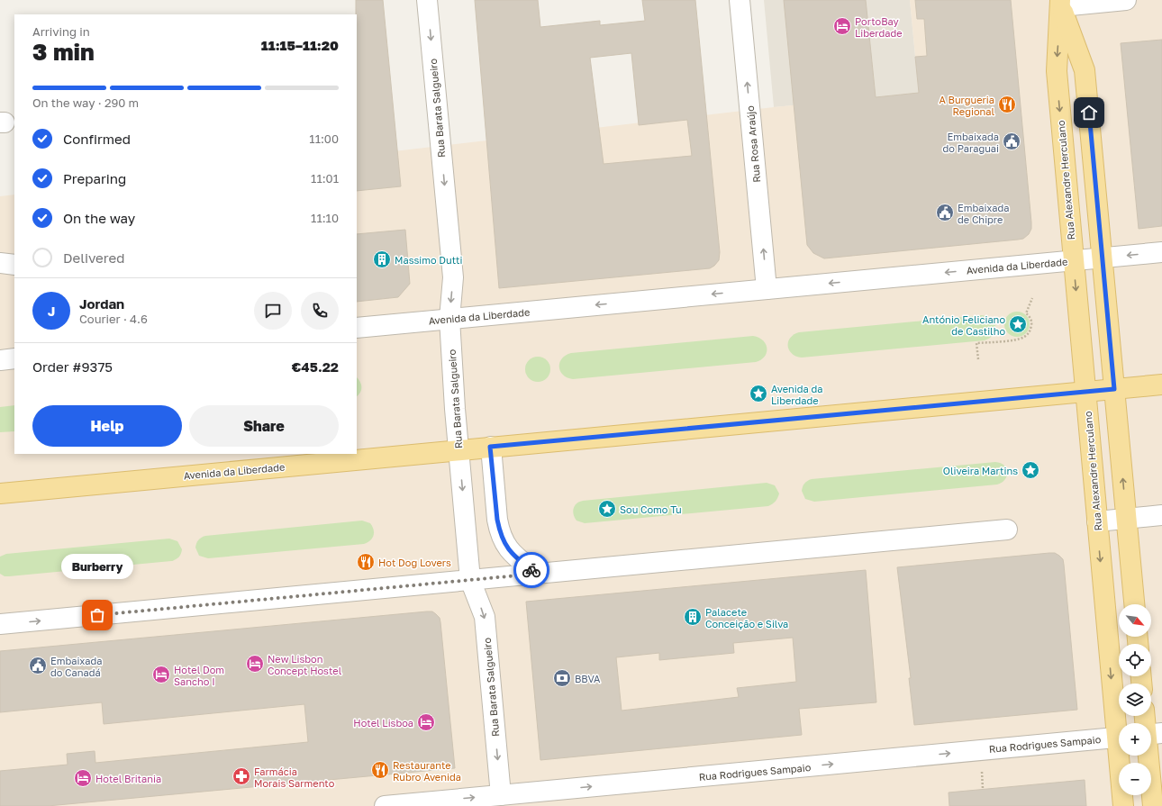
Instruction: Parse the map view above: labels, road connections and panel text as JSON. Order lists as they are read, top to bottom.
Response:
{
  "streets": {
    "main road": ["Rua Alexandre Herculano", "Avenida da Liberdade"],
    "street": ["Rua Barata Salgueiro", "Rua Rosa Araújo", "Rua Rodrigues Sampaio"]
  },
  "crossings": [
    ["Rua Barata Salgueiro", "Avenida da Liberdade"],
    ["Rua Barata Salgueiro", "Rua Rodrigues Sampaio"],
    ["Rua Rosa Araújo", "Avenida da Liberdade"],
    ["Rua Alexandre Herculano", "Avenida da Liberdade"]
  ],
  "one_way": ["Rua Barata Salgueiro", "Rua Rosa Araújo", "Rua Rodrigues Sampaio"],
  "places": {
    "hotel": [
      "PortoBay Liberdade",
      "New Lisbon Concept Hostel",
      "Hotel Dom Sancho I",
      "Hotel Lisboa",
      "Hotel Britania"
    ],
    "restaurant": ["A Burgueria Regional", "Hot Dog Lovers", "Restaurante Rubro Avenida"],
    "public building": ["Embaixada do Paraguai", "Embaixada de Chipre", "Embaixada do Canadá"],
    "building": ["Massimo Dutti", "Palacete Conceição e Silva"],
    "place": [
      "António Feliciano de Castilho",
      "Avenida da Liberdade",
      "Oliveira Martins",
      "Sou Como Tu"
    ],
    "other": ["Burberry"],
    "bank": ["BBVA"],
    "pharmacy": ["Farmácia Morais Sarmento"]
  },
  "north": "bottom right",
  "page": {
    "heading": ["3 min", "Arriving in", "11:15–11:20"],
    "panel": [
      "Jordan",
      "Courier · 4.6",
      "Order #9375",
      "€45.22"
    ],
    "bar": "On the way · 290 m",
    "list": [
      ["Confirmed", "11:00"],
      ["Preparing", "11:01"],
      ["On the way", "11:10"],
      "Delivered"
    ],
    "round": "J",
    "buttons": ["Help", "Share"],
    "bubble": "Burberry",
    "map_buttons": ["+", "−"]
  }
}
